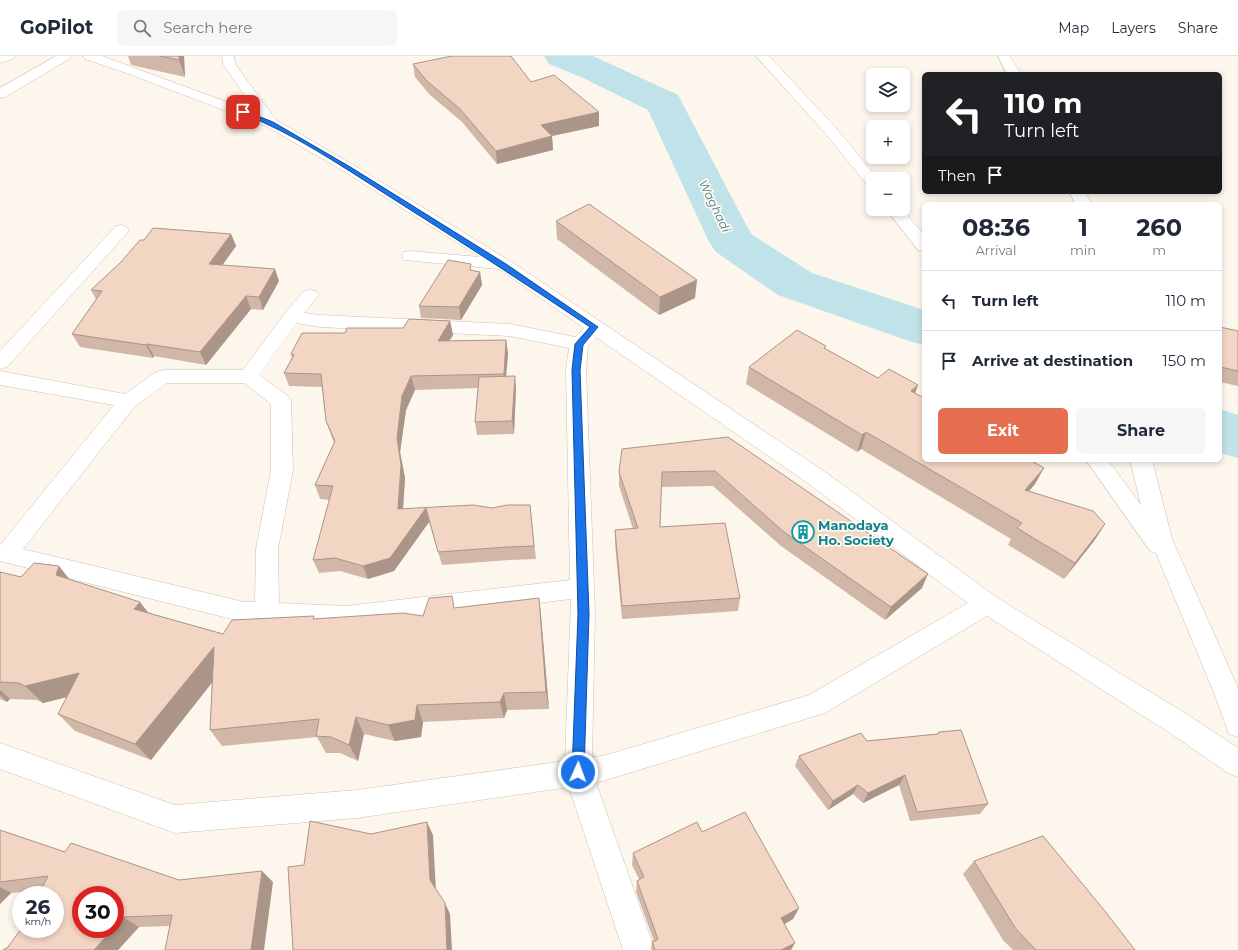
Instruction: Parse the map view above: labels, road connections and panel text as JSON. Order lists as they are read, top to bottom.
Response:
{
  "water": ["Waghadi"],
  "places": {
    "building": ["Manodaya Ho. Society"]
  },
  "page": {
    "header": "GoPilot",
    "search": "Search here",
    "nav": ["Map", "Layers", "Share"],
    "map_buttons": ["+", "−"],
    "turn": ["110 m", "Turn left"],
    "then": "Then",
    "eta": [
      "08:36",
      "Arrival",
      "1",
      "min",
      "260",
      "m"
    ],
    "list": [
      {
        "name": "Turn left",
        "value": "110 m"
      },
      {
        "name": "Arrive at destination",
        "value": "150 m"
      }
    ],
    "buttons": ["Exit", "Share"],
    "speed": "26 km/h",
    "limit": "30"
  }
}
